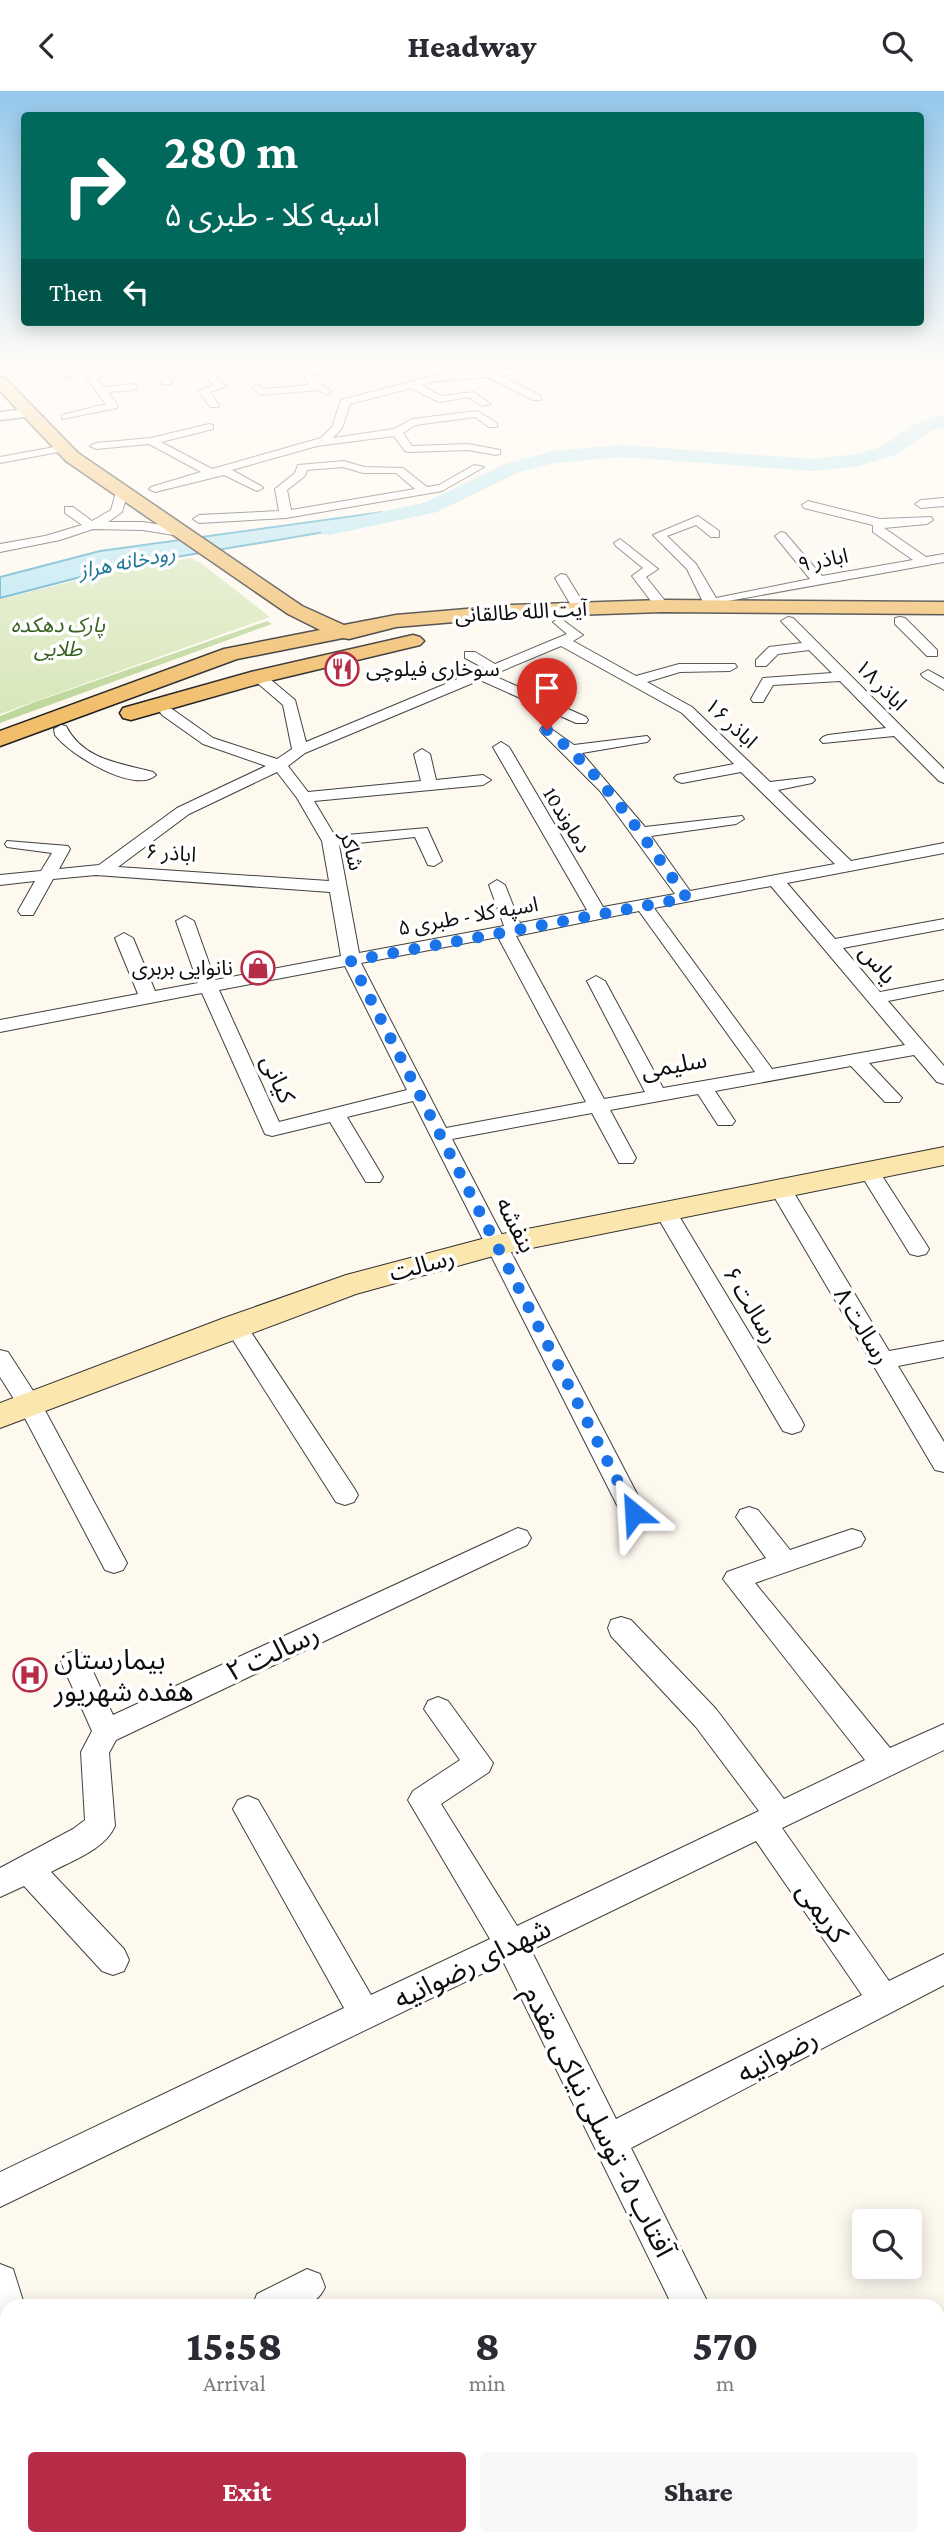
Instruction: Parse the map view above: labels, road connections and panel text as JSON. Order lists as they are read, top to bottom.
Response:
{
  "streets": {
    "main road": ["آیت الله طالقانی", "رسالت"],
    "street": [
      "اباذر ۹",
      "اباذر ۱۸",
      "اباذر ۱۶",
      "دماوند10",
      "شاکر",
      "اباذر ۶",
      "اسپه کلا - طبری ۵",
      "یاس",
      "سلیمی",
      "کیانی",
      "بنفشه",
      "رسالت ۶",
      "رسالت ۸",
      "رسالت ۲",
      "کریمی",
      "شهدای رضوانیه",
      "رضوانیه",
      "آفتاب ۵- توسلی نیاکی مقدم"
    ]
  },
  "crossings": [
    ["اباذر ۹", "آیت الله طالقانی"],
    ["آیت الله طالقانی", "اباذر ۱۸"],
    ["آیت الله طالقانی", "اباذر ۱۶"],
    ["اباذر ۱۶", "اسپه کلا - طبری ۵"],
    ["دماوند10", "اسپه کلا - طبری ۵"],
    ["شاکر", "اباذر ۶"],
    ["شاکر", "اسپه کلا - طبری ۵"],
    ["شاکر", "بنفشه"],
    ["اسپه کلا - طبری ۵", "یاس"],
    ["اسپه کلا - طبری ۵", "کیانی"],
    ["اسپه کلا - طبری ۵", "بنفشه"],
    ["یاس", "سلیمی"],
    ["سلیمی", "بنفشه"],
    ["کیانی", "بنفشه"],
    ["بنفشه", "رسالت"],
    ["رسالت", "رسالت ۶"],
    ["رسالت", "رسالت ۸"],
    ["کریمی", "شهدای رضوانیه"],
    ["کریمی", "رضوانیه"],
    ["شهدای رضوانیه", "آفتاب ۵- توسلی نیاکی مقدم"],
    ["رضوانیه", "آفتاب ۵- توسلی نیاکی مقدم"]
  ],
  "water": ["رودخانه هراز"],
  "parks": ["پارک دهکده طلایی"],
  "places": {
    "restaurant": ["سوخاری فیلوچی"],
    "shop": ["نانوایی بربری"],
    "hospital": ["بیمارستان هفده شهریور"]
  },
  "page": {
    "header": "Headway",
    "turn": ["280 m", "اسپه کلا - طبری ۵"],
    "then": "Then",
    "eta": [
      "15:58",
      "Arrival",
      "8",
      "min",
      "570",
      "m"
    ],
    "buttons": ["Exit", "Share"]
  }
}
